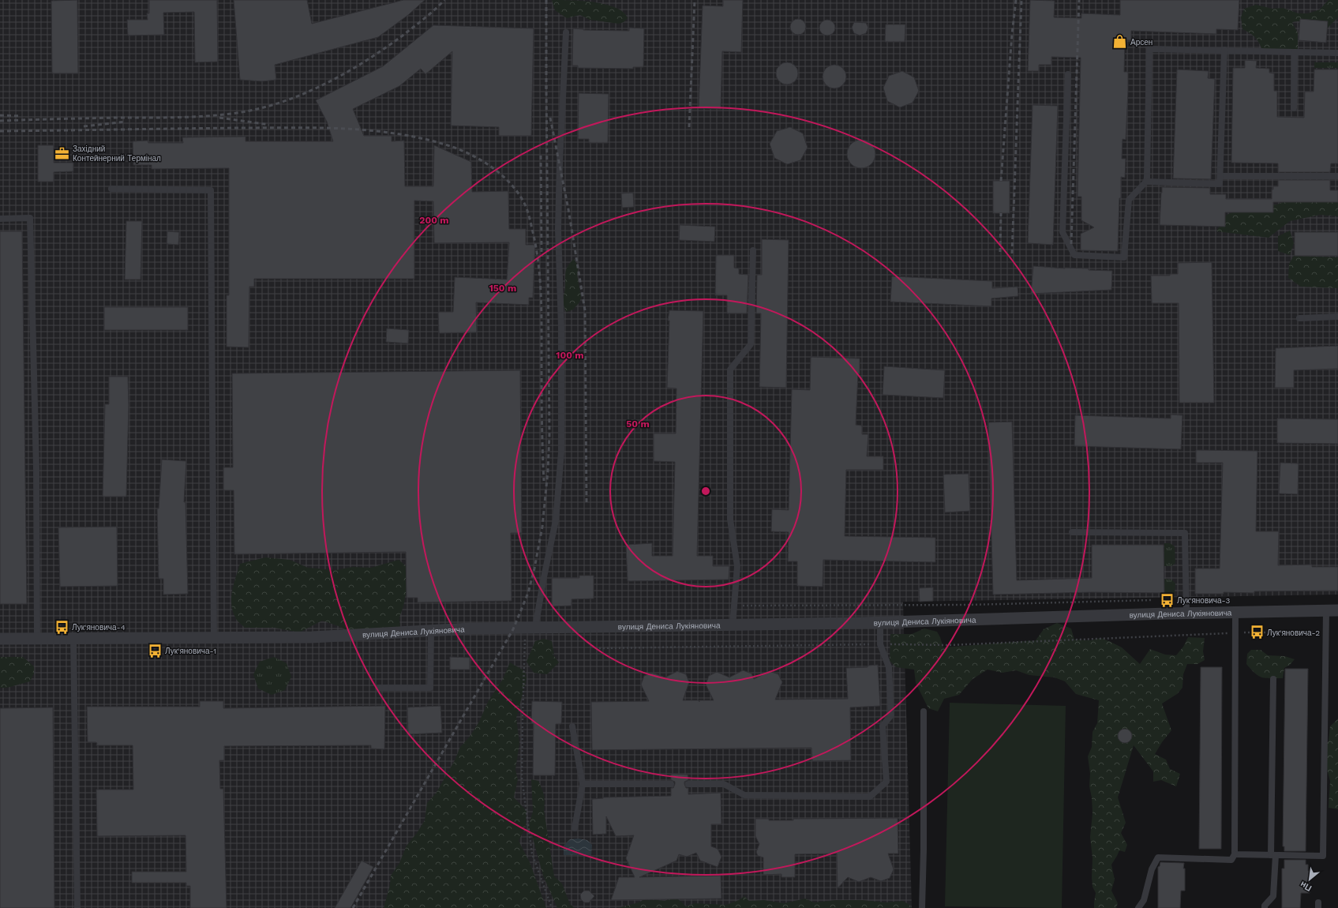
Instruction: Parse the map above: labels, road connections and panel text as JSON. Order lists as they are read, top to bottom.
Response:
{
  "streets": {
    "street": ["вулиця Дениса Лукіяновича"]
  },
  "places": {
    "shop": ["Арсен"],
    "office": ["Західний Контейнерний Термінал"],
    "bus stop": [
      "Лук'яновича-3",
      "Лук'яновича-4",
      "Лук'яновича-2",
      "Лук'яновича-1"
    ]
  },
  "north": "bottom left",
  "rings": [
    "200 m",
    "150 m",
    "100 m",
    "50 m"
  ]
}
